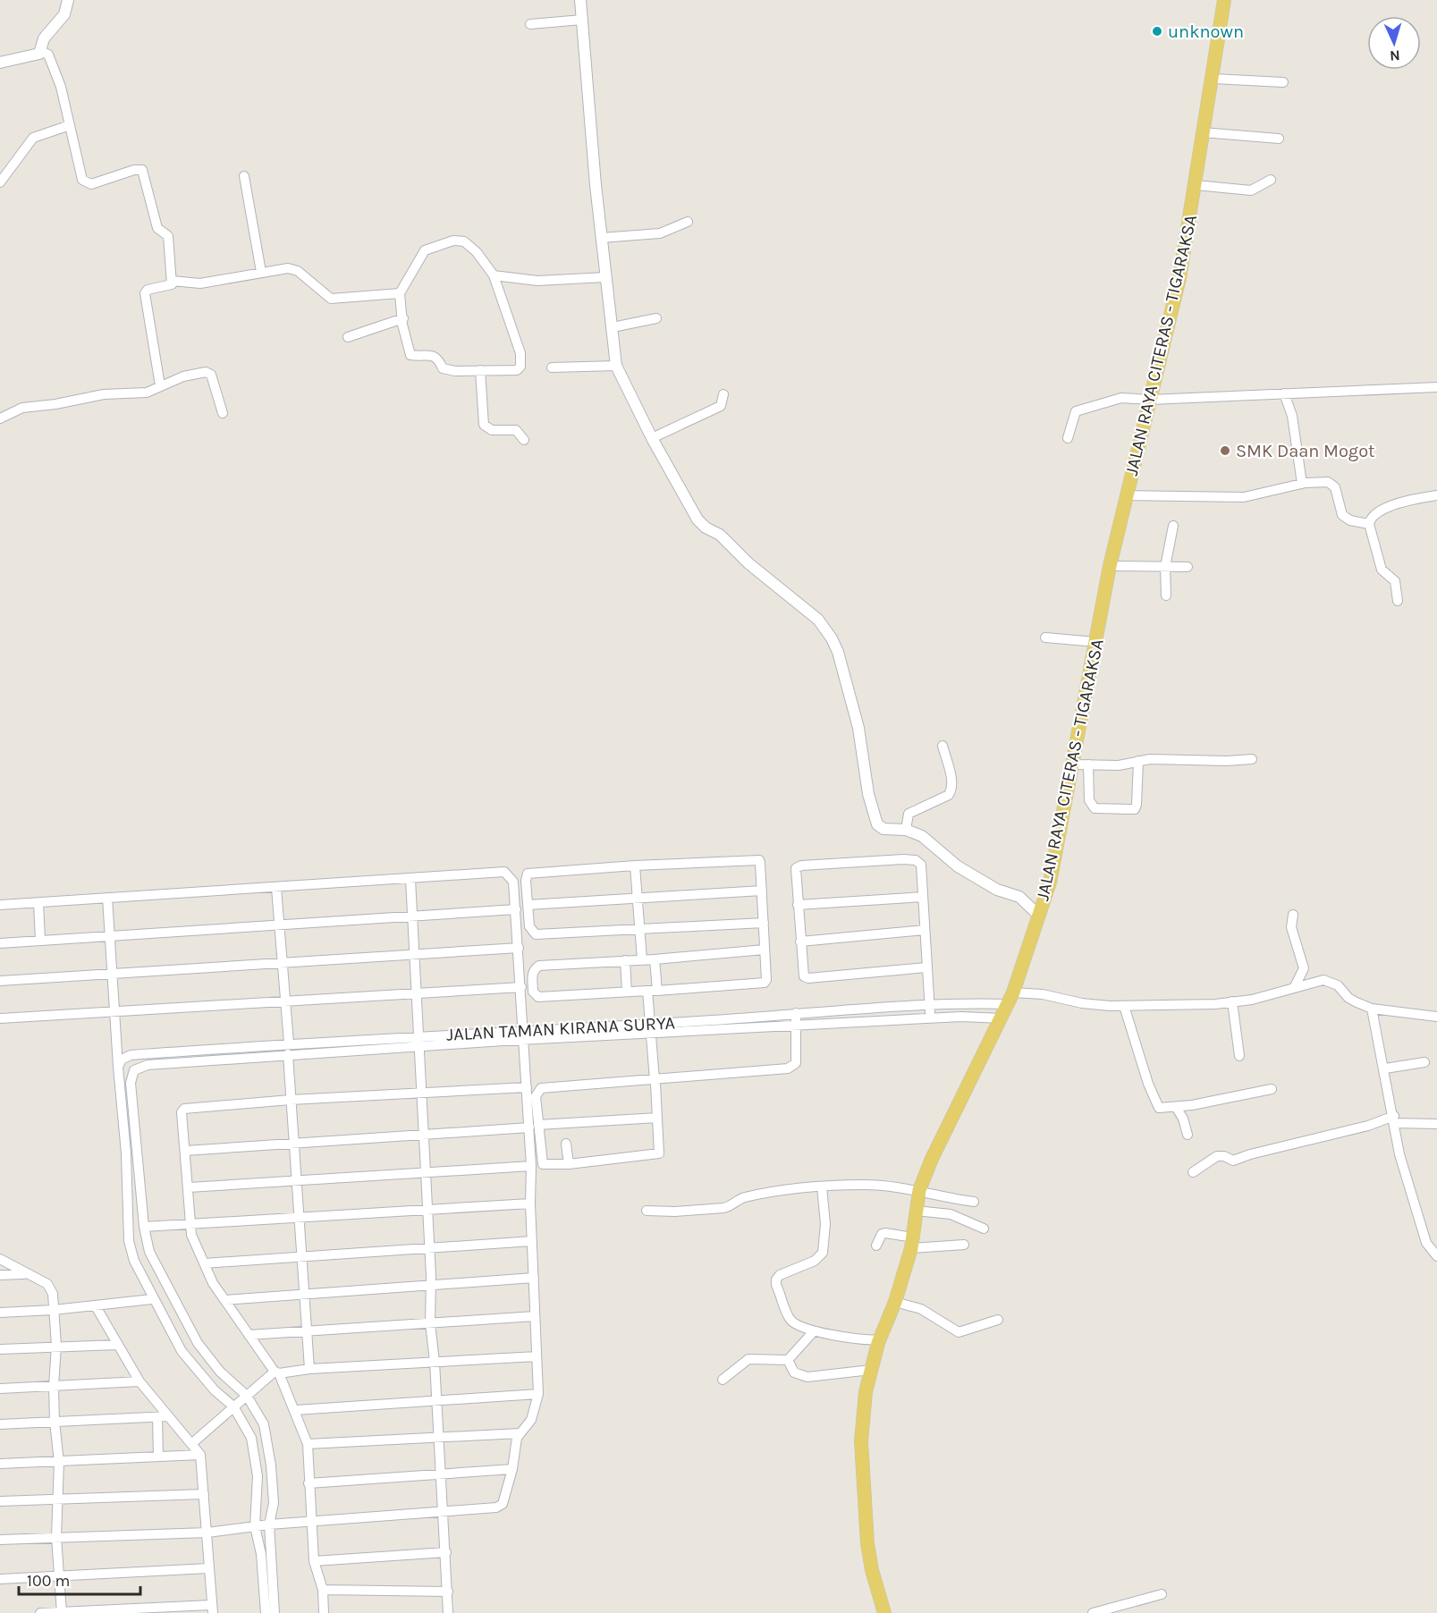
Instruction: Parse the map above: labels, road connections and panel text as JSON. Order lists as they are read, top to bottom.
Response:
{
  "streets": {
    "main road": ["JALAN RAYA CITERAS - TIGARAKSA"],
    "street": ["JALAN TAMAN KIRANA SURYA"]
  },
  "crossings": [
    ["JALAN RAYA CITERAS - TIGARAKSA", "JALAN TAMAN KIRANA SURYA"]
  ],
  "places": ["unknown", "SMK Daan Mogot"],
  "scale_bar": "100 m",
  "north": "bottom"
}
